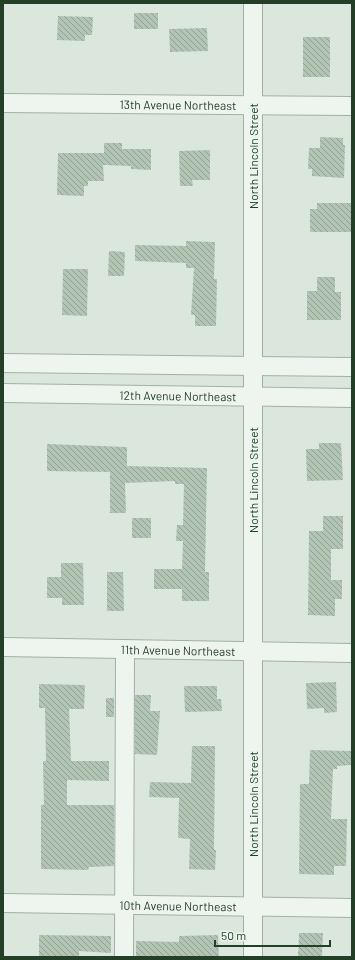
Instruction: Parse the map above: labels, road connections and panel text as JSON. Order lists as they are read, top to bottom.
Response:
{
  "streets": {
    "street": [
      "13th Avenue Northeast",
      "North Lincoln Street",
      "12th Avenue Northeast",
      "11th Avenue Northeast",
      "10th Avenue Northeast"
    ]
  },
  "crossings": [
    ["13th Avenue Northeast", "North Lincoln Street"],
    ["North Lincoln Street", "12th Avenue Northeast"],
    ["North Lincoln Street", "11th Avenue Northeast"],
    ["North Lincoln Street", "10th Avenue Northeast"]
  ],
  "scale_bar": "50 m"
}
